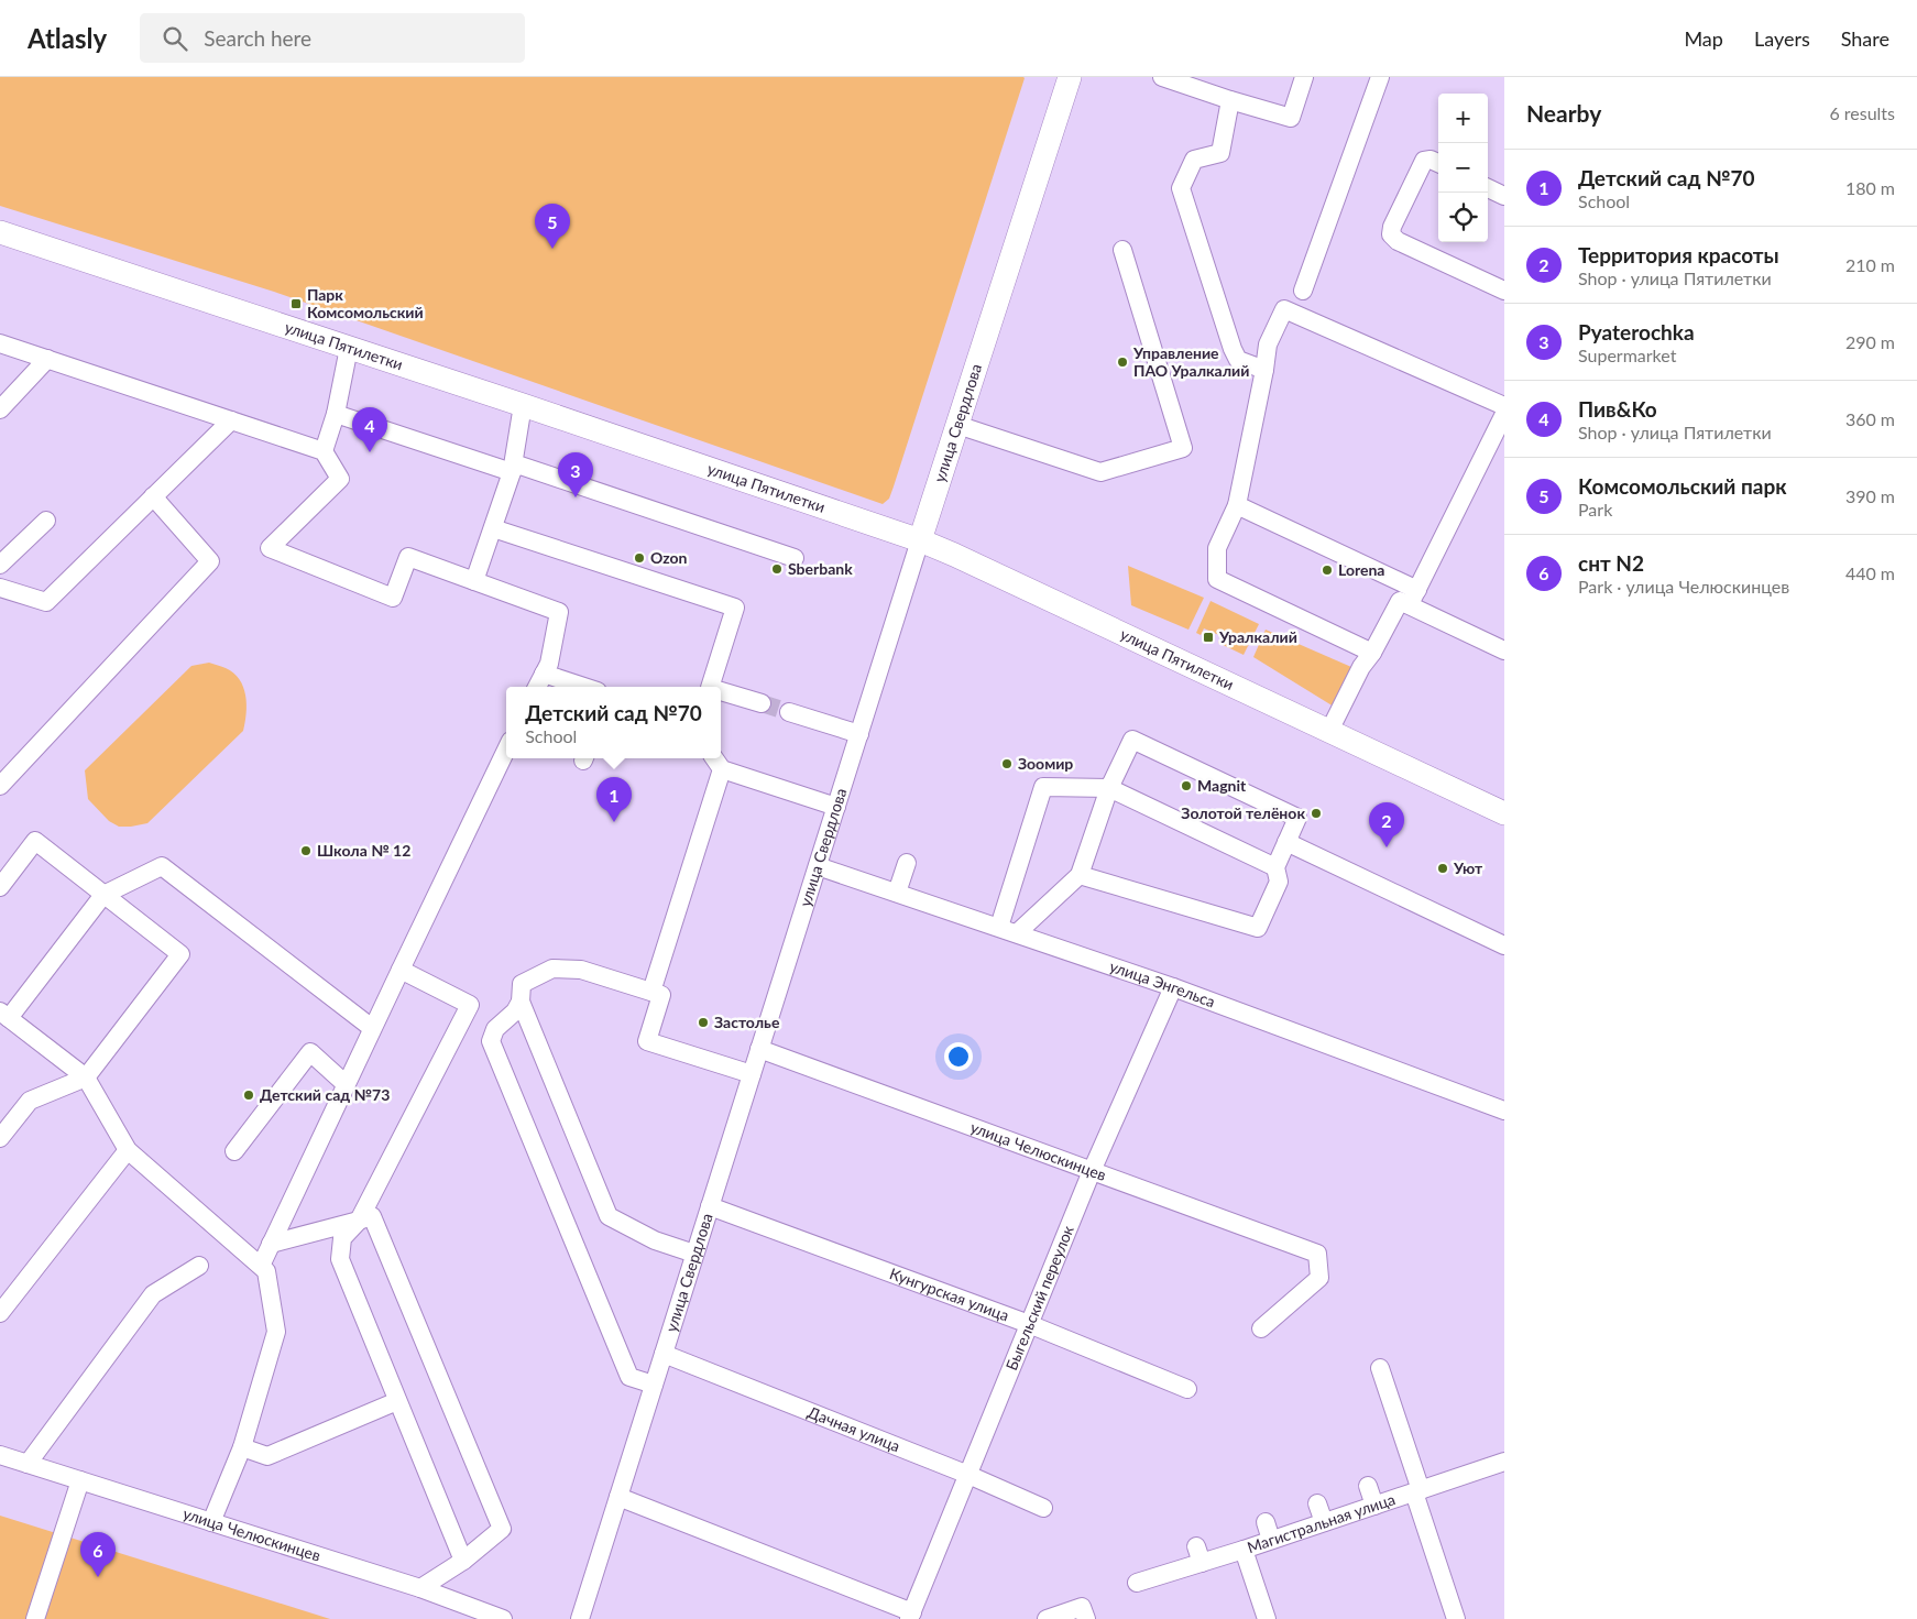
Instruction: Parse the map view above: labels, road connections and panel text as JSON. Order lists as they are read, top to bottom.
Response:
{
  "streets": {
    "main road": ["улица Пятилетки", "улица Свердлова"],
    "street": [
      "улица Энгельса",
      "улица Челюскинцев",
      "Кунгурская улица",
      "Быгельский переулок",
      "Дачная улица",
      "Магистральная улица"
    ]
  },
  "crossings": [
    ["улица Пятилетки", "улица Свердлова"],
    ["улица Свердлова", "улица Энгельса"],
    ["улица Свердлова", "улица Челюскинцев"],
    ["улица Свердлова", "Кунгурская улица"],
    ["улица Свердлова", "Быгельский переулок"],
    ["улица Свердлова", "Дачная улица"],
    ["улица Энгельса", "Быгельский переулок"],
    ["улица Челюскинцев", "Быгельский переулок"],
    ["Кунгурская улица", "Быгельский переулок"],
    ["Быгельский переулок", "Дачная улица"]
  ],
  "places": {
    "transit": ["Парк Комсомольский", "Уралкалий"],
    "other": [
      "Управление ПАО Уралкалий",
      "Ozon",
      "Sberbank",
      "Lorena",
      "Зоомир",
      "Magnit",
      "Золотой телёнок",
      "Школа № 12",
      "Уют",
      "Застолье",
      "Детский сад №73"
    ]
  },
  "page": {
    "header": "Atlasly",
    "search": "Search here",
    "nav": ["Map", "Layers", "Share"],
    "heading": ["Nearby", "6 results"],
    "map_buttons": ["+", "−"],
    "list": [
      {
        "mark": "1",
        "name": "Детский сад №70",
        "note": "School",
        "value": "180 m"
      },
      {
        "mark": "2",
        "name": "Территория красоты",
        "note": "Shop · улица Пятилетки",
        "value": "210 m"
      },
      {
        "mark": "3",
        "name": "Pyaterochka",
        "note": "Supermarket",
        "value": "290 m"
      },
      {
        "mark": "4",
        "name": "Пив&Ко",
        "note": "Shop · улица Пятилетки",
        "value": "360 m"
      },
      {
        "mark": "5",
        "name": "Комсомольский парк",
        "note": "Park",
        "value": "390 m"
      },
      {
        "mark": "6",
        "name": "снт N2",
        "note": "Park · улица Челюскинцев",
        "value": "440 m"
      }
    ],
    "pins": [
      "5",
      "4",
      "3",
      "1",
      "2",
      "6"
    ],
    "popup": ["Детский сад №70", "School"]
  }
}
